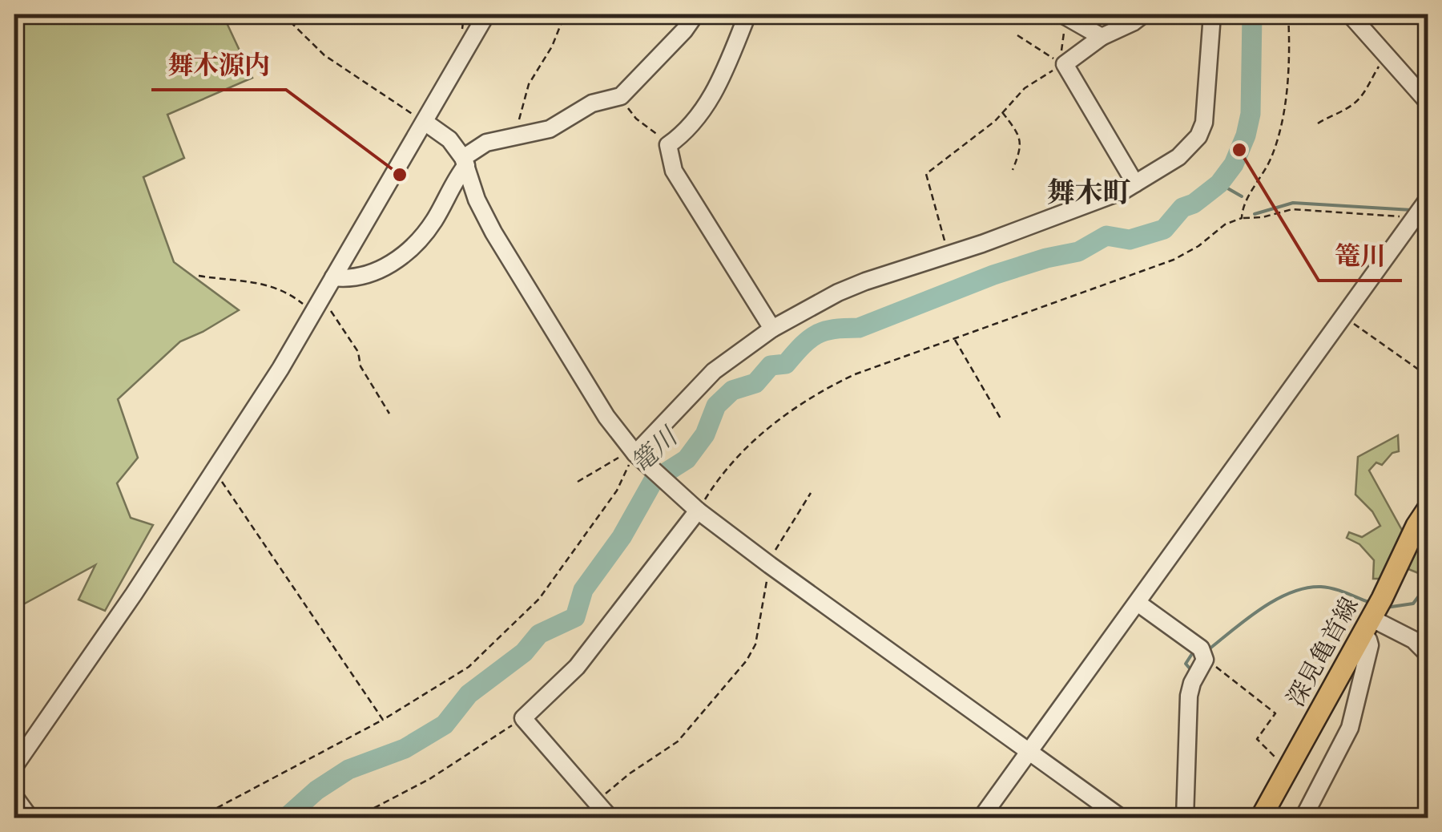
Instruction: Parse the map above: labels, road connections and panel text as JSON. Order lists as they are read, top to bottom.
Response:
{
  "streets": {
    "main road": ["深見亀首線"]
  },
  "districts": ["舞木町"],
  "water": ["篭川"],
  "places": ["篭川", "舞木源内"]
}
